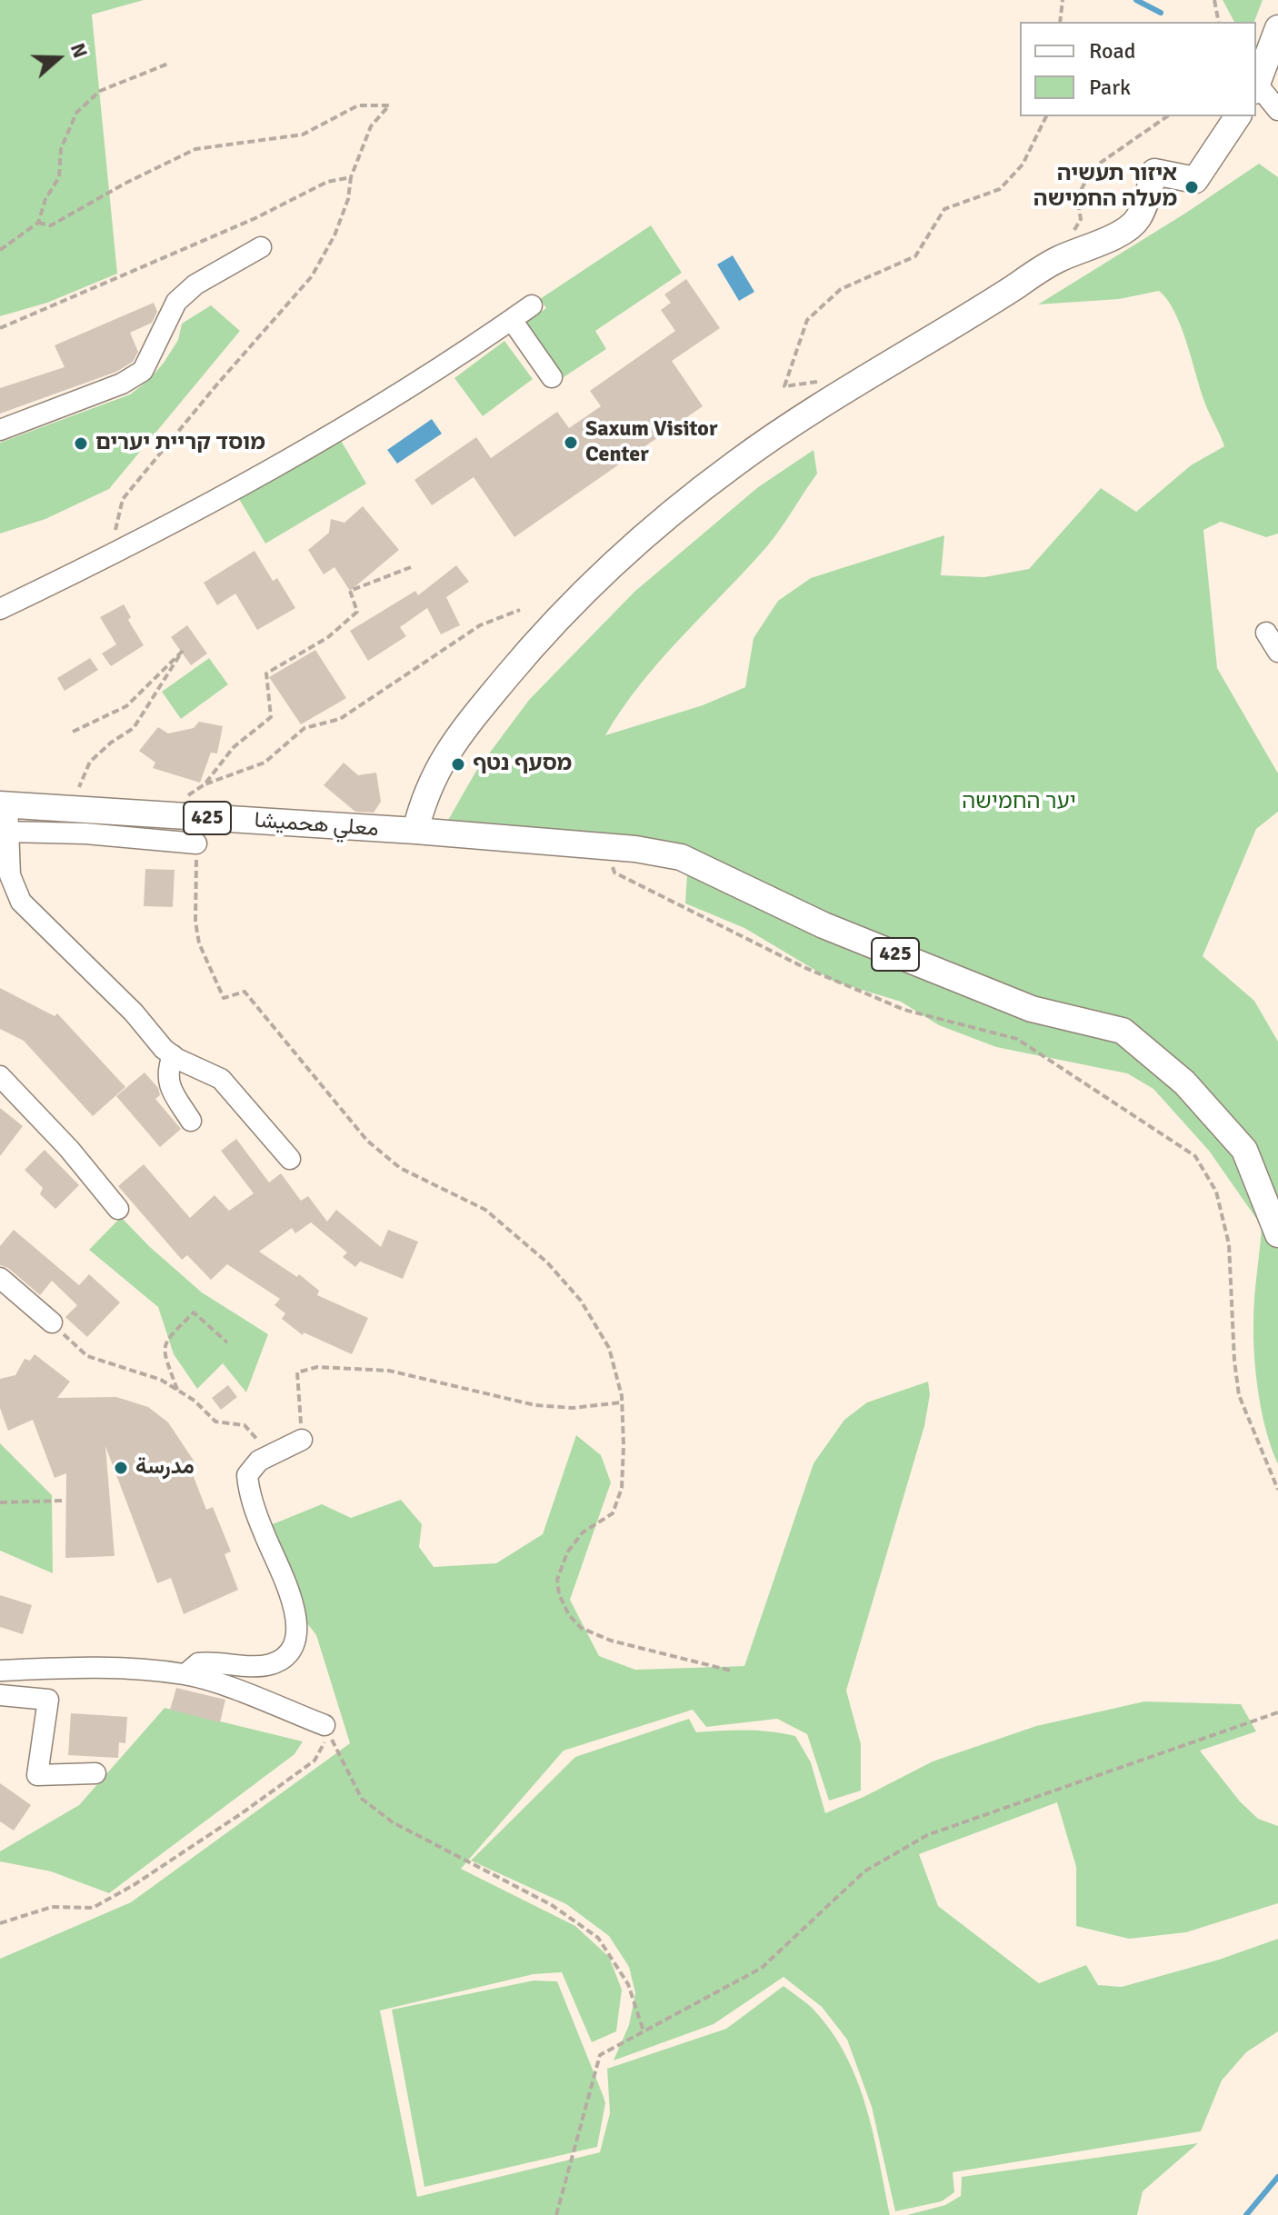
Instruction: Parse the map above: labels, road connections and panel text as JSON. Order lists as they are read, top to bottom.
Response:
{
  "streets": {
    "main road": ["425", "معلي هحميشا"]
  },
  "crossings": [
    ["425", "معلي هحميشا"]
  ],
  "parks": ["יער החמישה"],
  "places": [
    "איזור תעשיה מעלה החמישה",
    "Saxum Visitor Center",
    "מוסד קריית יערים",
    "מסעף נטף",
    "مدرسة"
  ],
  "legend": ["Road", "Park"],
  "north": "right"
}
